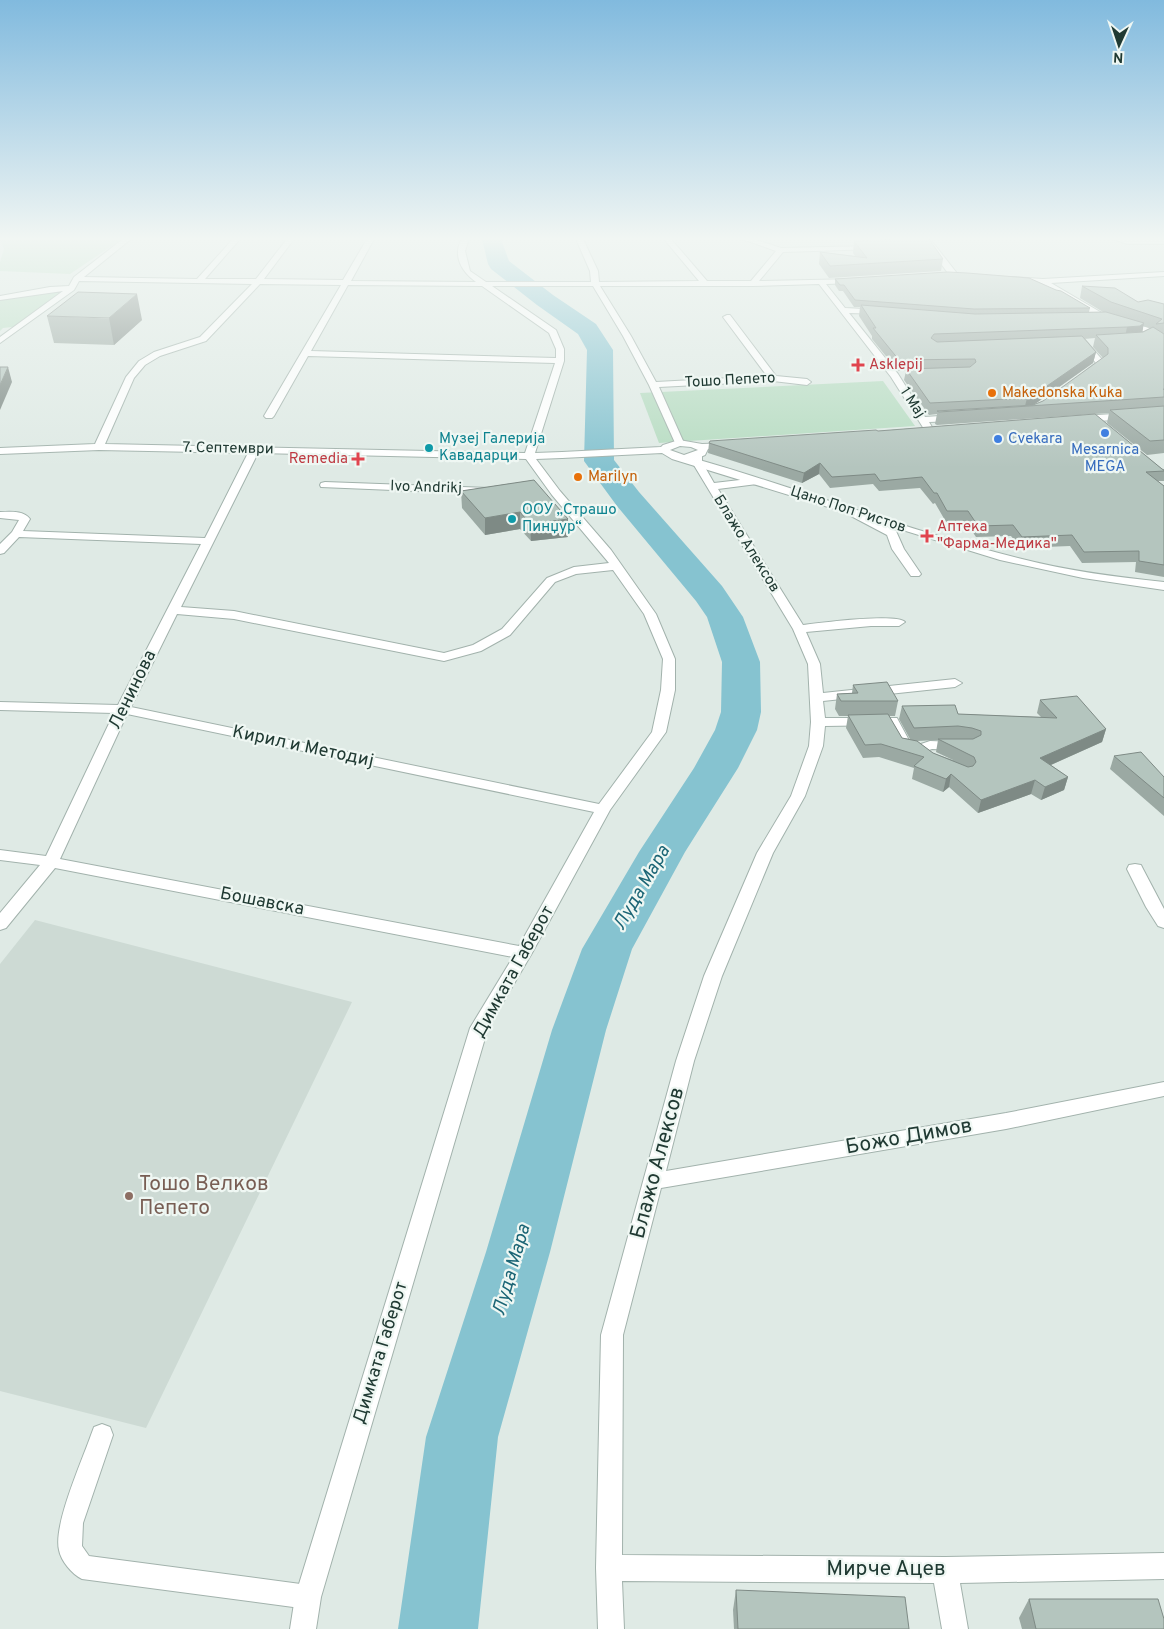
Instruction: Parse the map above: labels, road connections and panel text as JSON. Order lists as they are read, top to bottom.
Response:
{
  "streets": {
    "street": [
      "Тошо Пепето",
      "1 Maj",
      "7. Септември",
      "Ivo Andrikj",
      "Цано Поп Ристов",
      "Блажо Алексов",
      "Ленинова",
      "Кирил и Методиј",
      "Бошавска",
      "Димката Габерот",
      "Божо Димов",
      "Мирче Ацев"
    ]
  },
  "crossings": [
    ["7. Септември", "Ленинова"],
    ["7. Септември", "Димката Габерот"],
    ["Цано Поп Ристов", "Блажо Алексов"],
    ["Блажо Алексов", "Божо Димов"],
    ["Блажо Алексов", "Мирче Ацев"],
    ["Ленинова", "Кирил и Методиј"],
    ["Ленинова", "Бошавска"],
    ["Кирил и Методиј", "Димката Габерот"],
    ["Бошавска", "Димката Габерот"]
  ],
  "water": ["Луда Мара"],
  "places": {
    "health": ["Asklepij", "Remedia", "Аптека \"Фарма-Медика\""],
    "other": [
      "Makedonska Kuka",
      "Mesarnica MEGA",
      "Cvekara",
      "Музеј Галерија Кавадарци",
      "Marilyn",
      "ООУ „Страшо Пинџур“",
      "Тошо Велков Пепето"
    ]
  },
  "north": "bottom"
}
